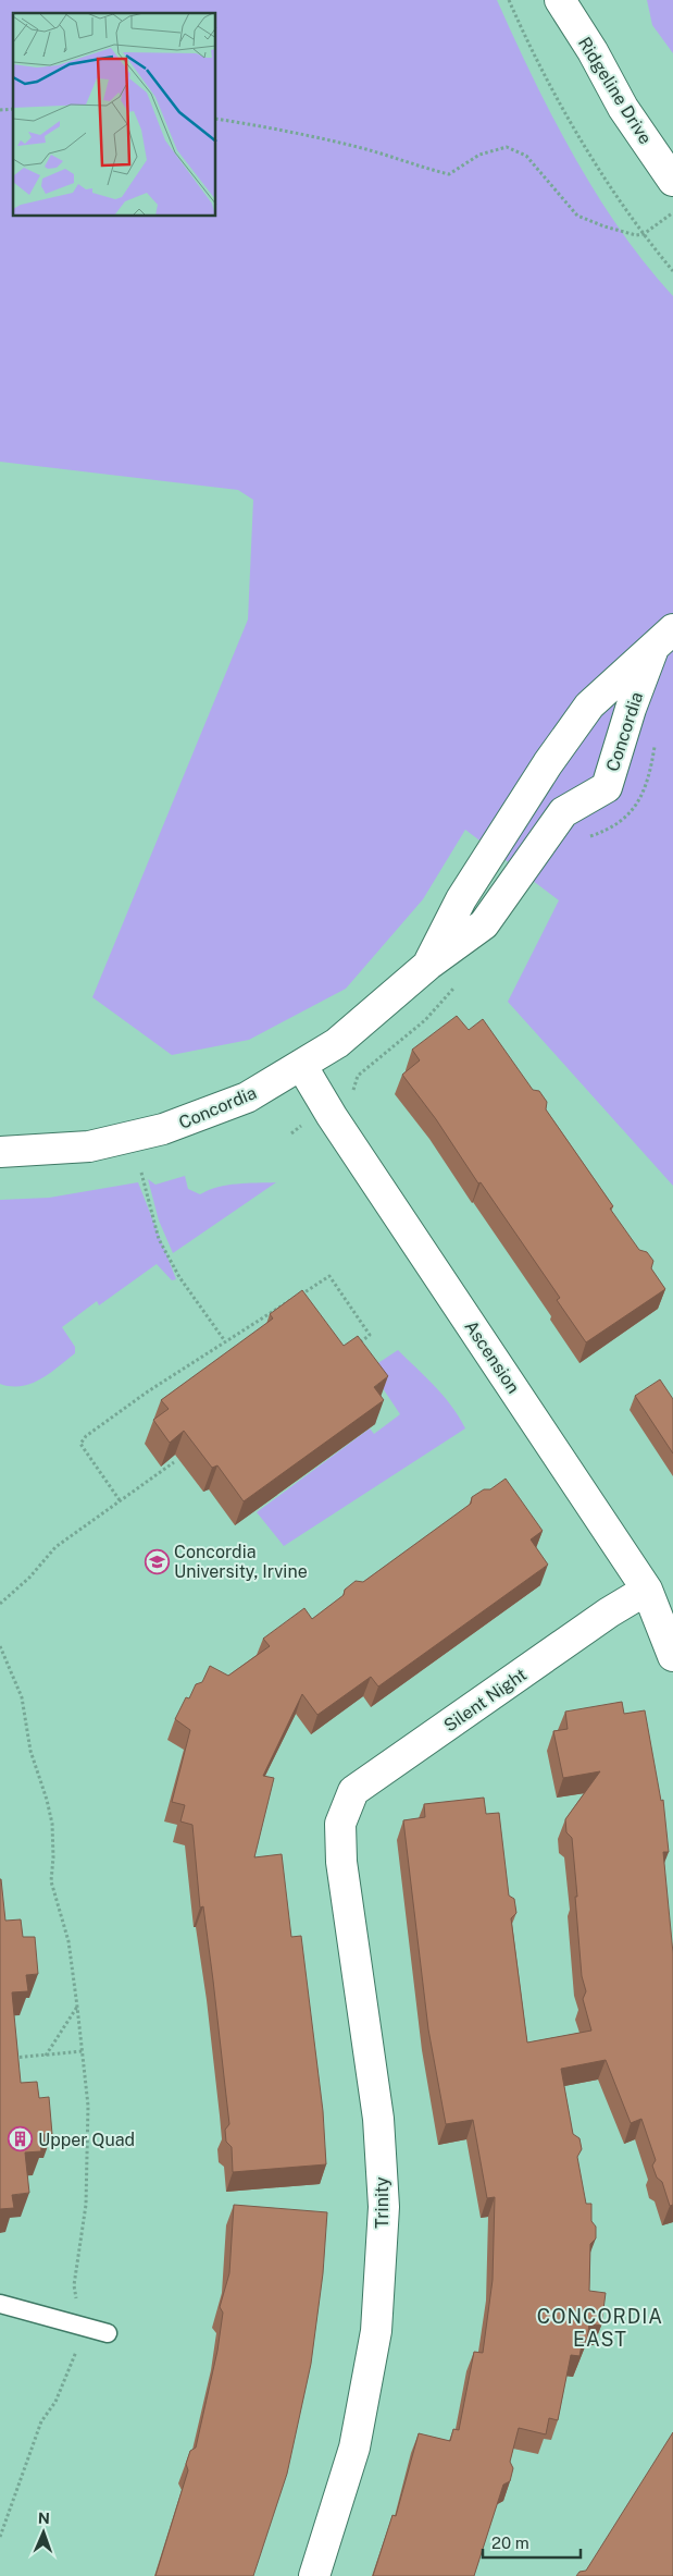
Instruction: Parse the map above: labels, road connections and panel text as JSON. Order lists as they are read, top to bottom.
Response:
{
  "streets": {
    "street": [
      "Ridgeline Drive",
      "Concordia",
      "Ascension",
      "Silent Night",
      "Trinity"
    ]
  },
  "crossings": [
    ["Concordia", "Ascension"],
    ["Ascension", "Silent Night"],
    ["Silent Night", "Trinity"]
  ],
  "districts": ["CONCORDIA EAST"],
  "places": {
    "school or university": ["Concordia University, Irvine"],
    "building": ["Upper Quad"]
  },
  "scale_bar": "20 m",
  "north": "top"
}
